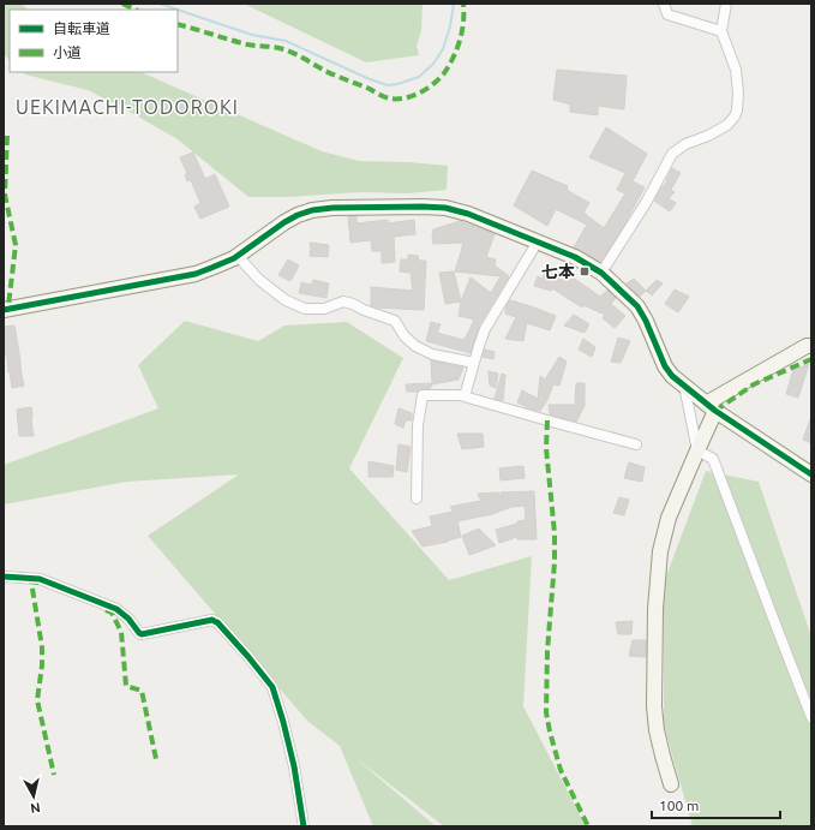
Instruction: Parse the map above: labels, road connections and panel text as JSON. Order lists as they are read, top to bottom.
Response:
{
  "districts": ["UEKIMACHI-TODOROKI"],
  "places": {
    "transit": ["七本"]
  },
  "legend": ["自転車道", "小道"],
  "scale_bar": "100 m",
  "north": "bottom"
}
